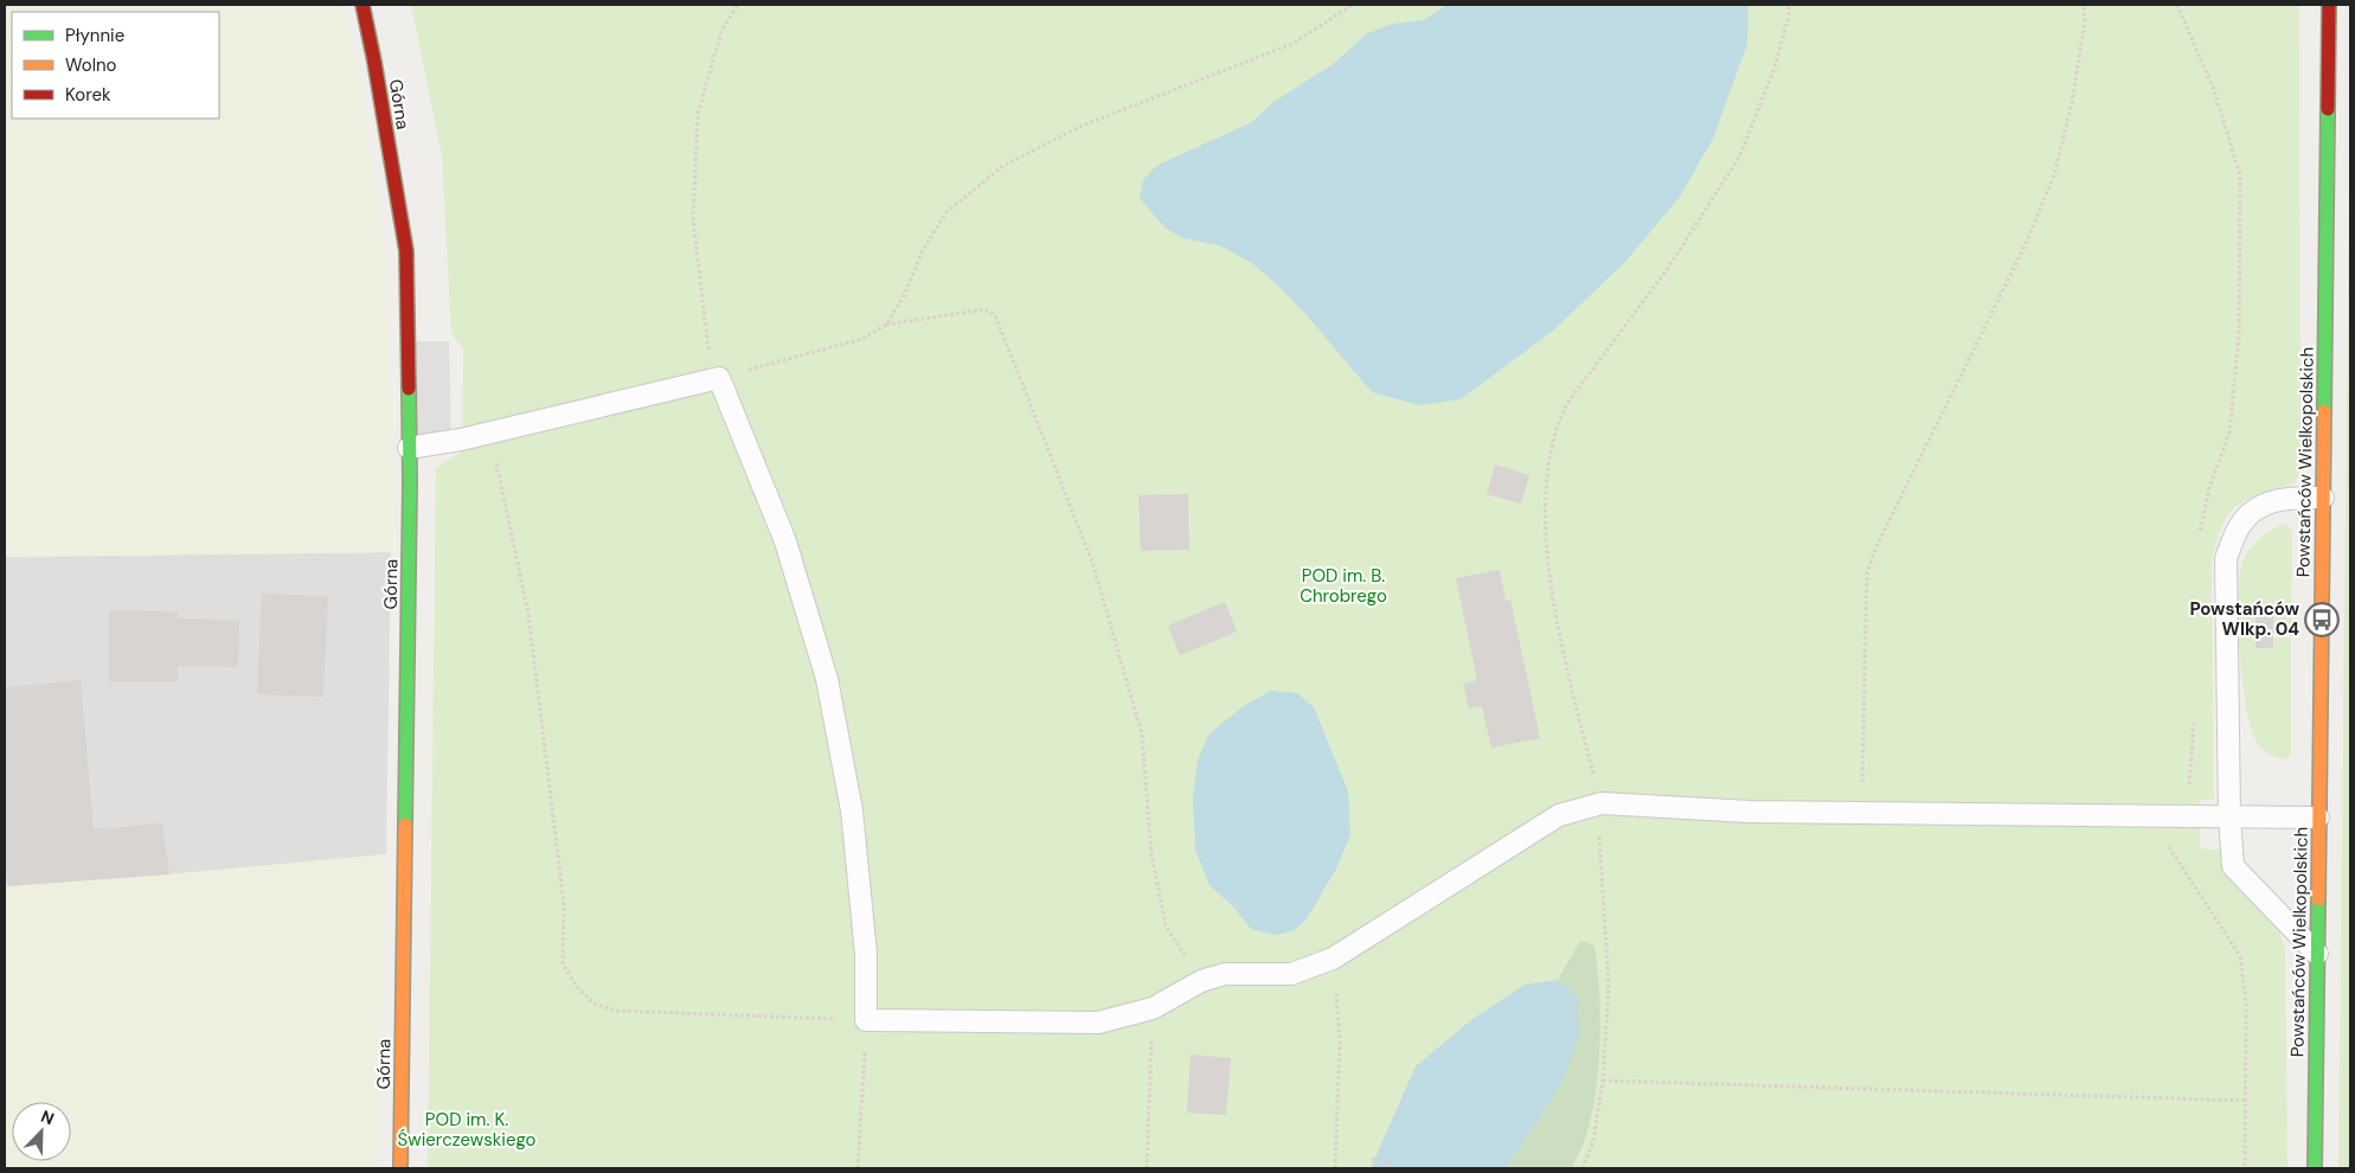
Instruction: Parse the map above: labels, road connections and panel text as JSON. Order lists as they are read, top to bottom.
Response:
{
  "streets": {
    "street": ["Górna", "Powstańców Wielkopolskich"]
  },
  "parks": ["POD im. B. Chrobrego", "POD im. K. Świerczewskiego"],
  "places": {
    "bus stop": ["Powstańców Wlkp. 04"]
  },
  "legend": ["Płynnie", "Wolno", "Korek"],
  "north": "top right"
}
